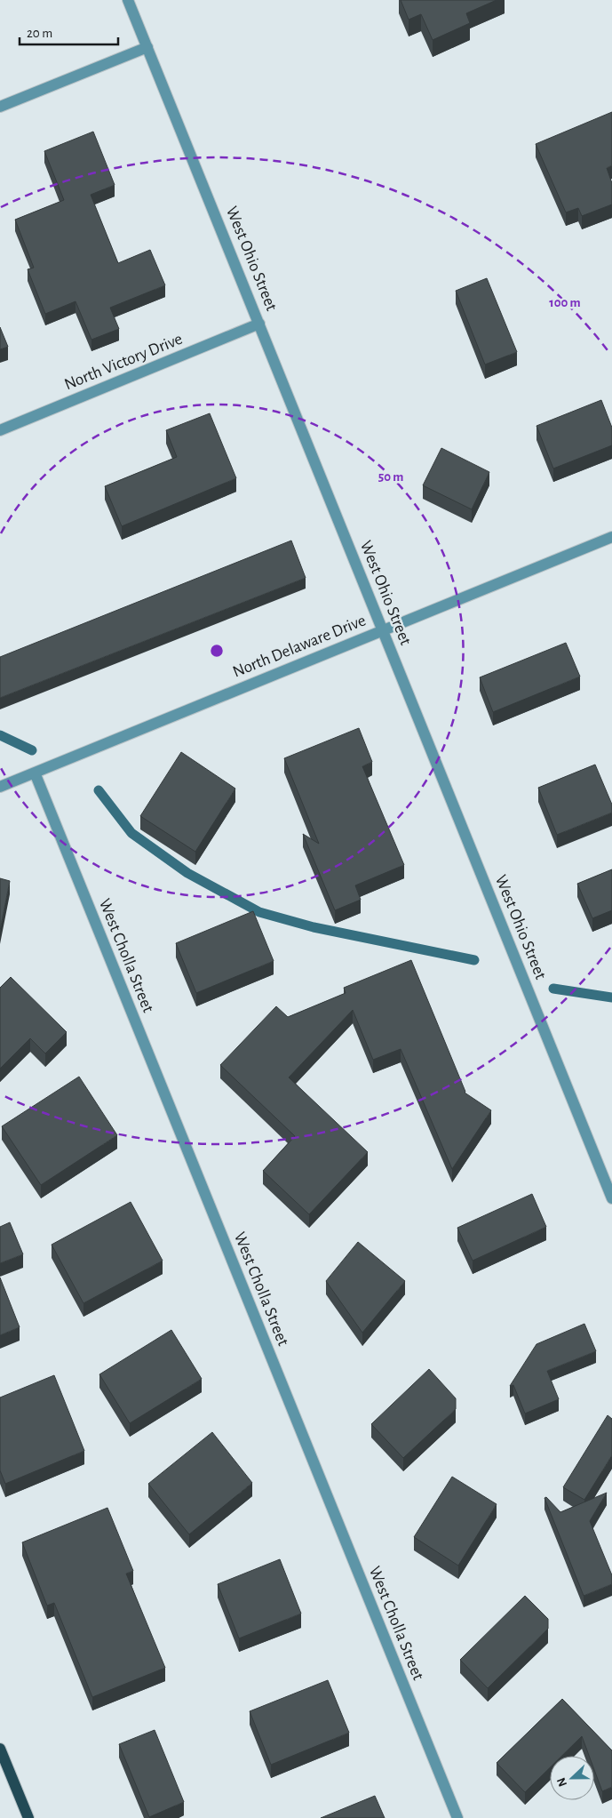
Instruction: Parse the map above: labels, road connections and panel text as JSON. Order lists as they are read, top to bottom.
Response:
{
  "streets": {
    "street": [
      "West Ohio Street",
      "North Victory Drive",
      "North Delaware Drive",
      "West Cholla Street"
    ]
  },
  "crossings": [
    ["West Ohio Street", "North Victory Drive"],
    ["West Ohio Street", "North Delaware Drive"],
    ["North Delaware Drive", "West Cholla Street"]
  ],
  "scale_bar": "20 m",
  "north": "left",
  "rings": ["100 m", "50 m"]
}
